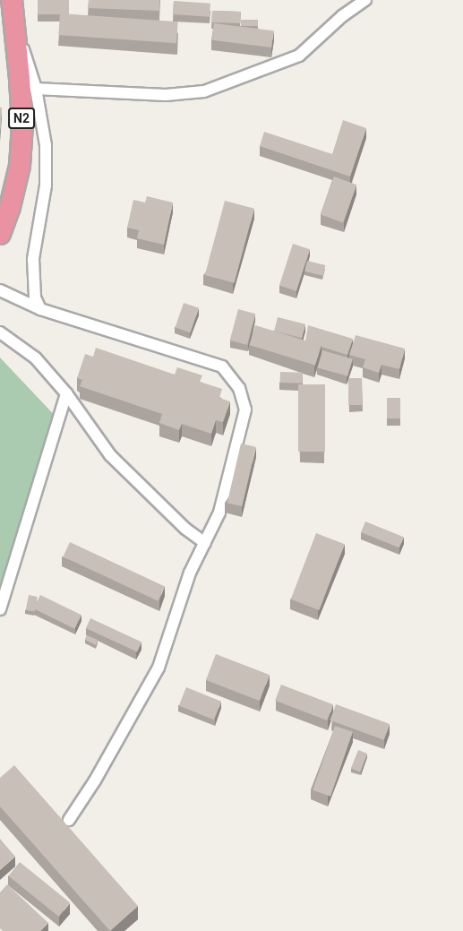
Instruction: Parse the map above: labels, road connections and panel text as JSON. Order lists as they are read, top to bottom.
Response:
{
  "streets": {
    "highway": ["N2"]
  }
}
